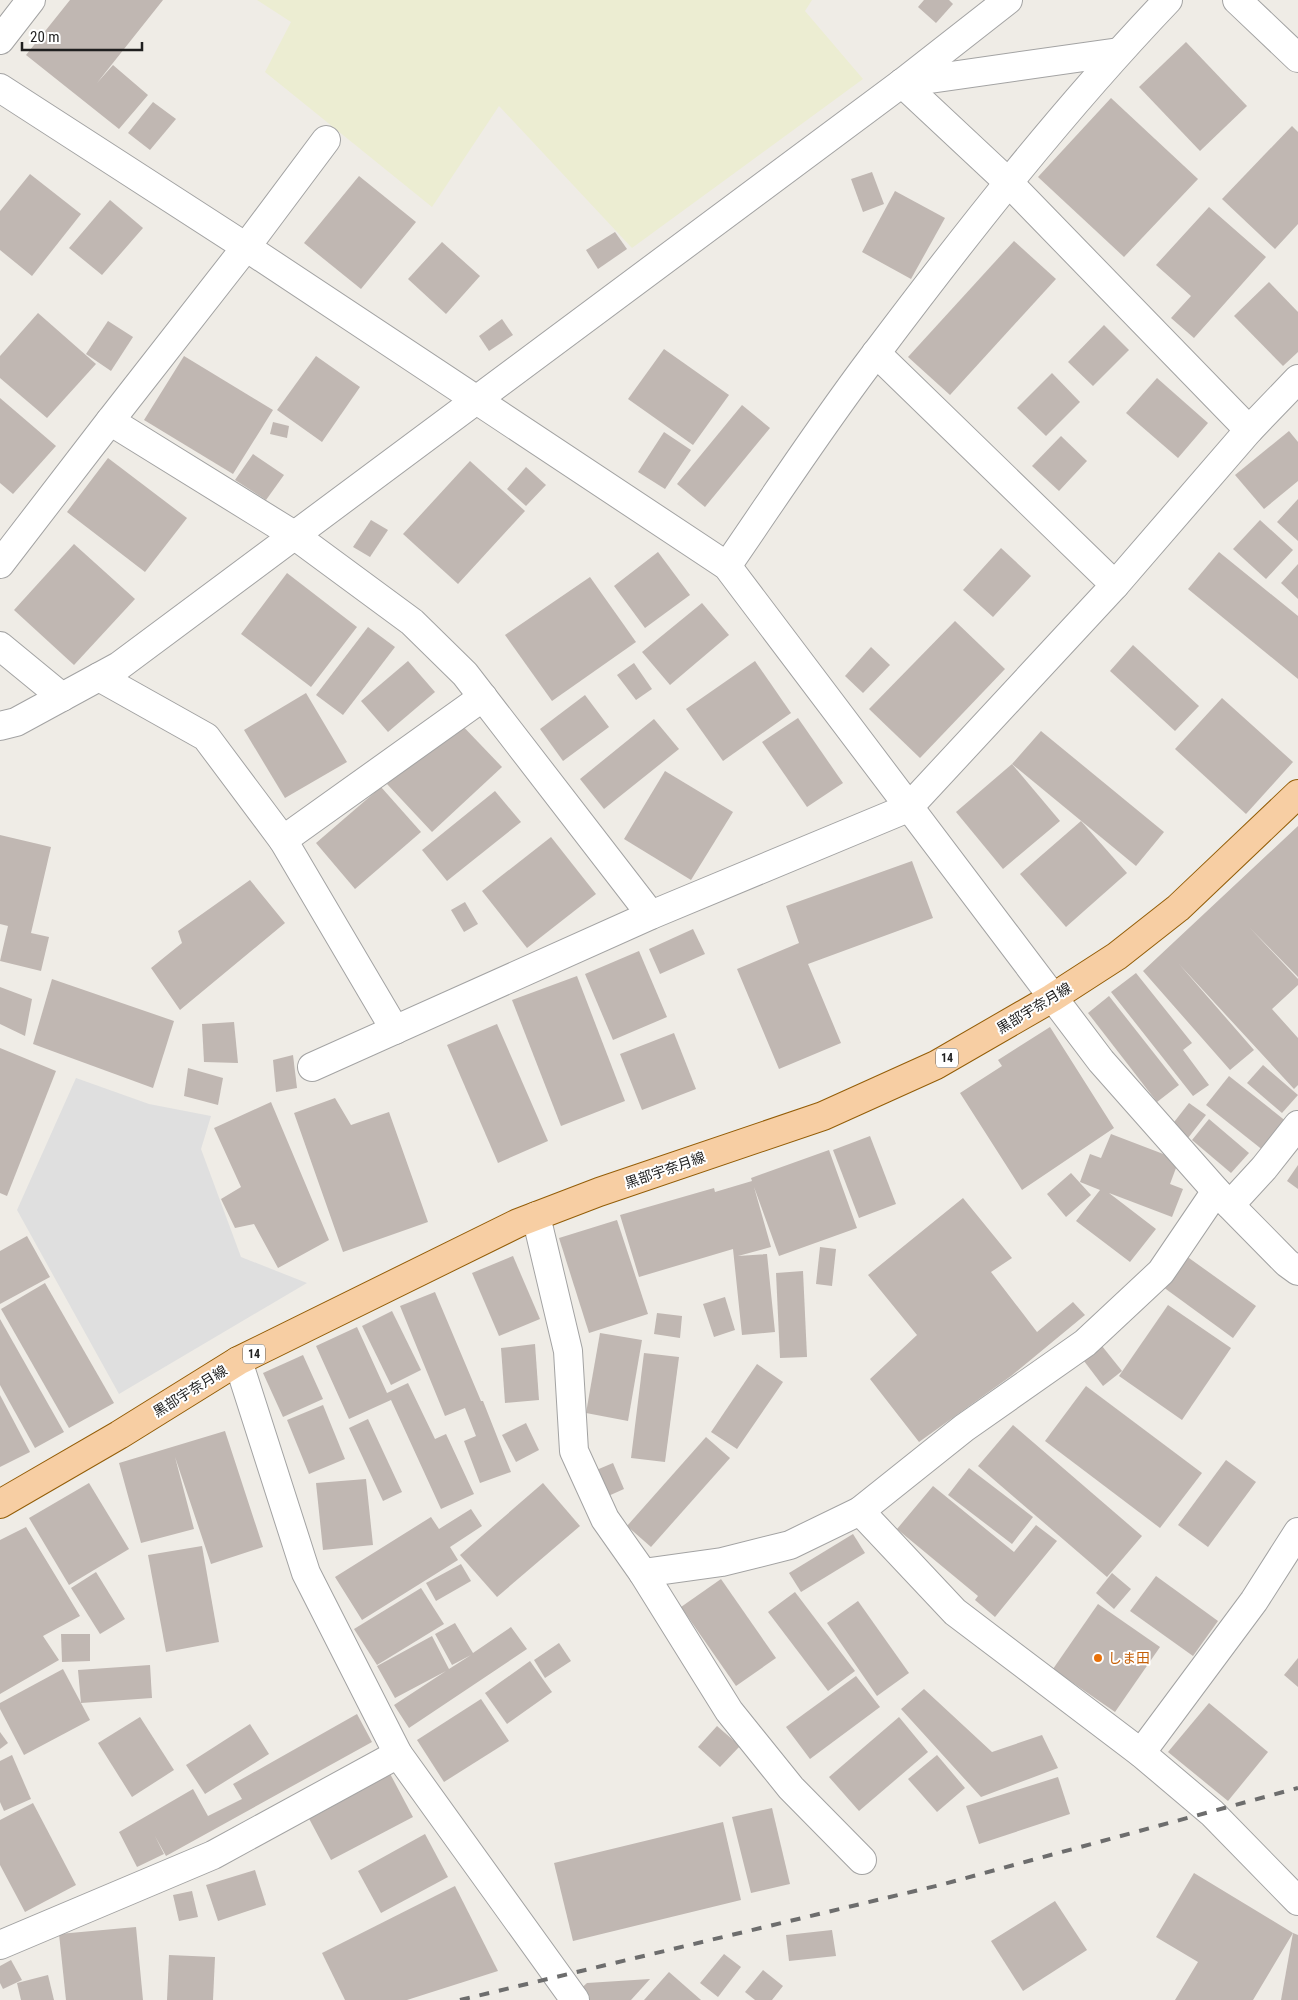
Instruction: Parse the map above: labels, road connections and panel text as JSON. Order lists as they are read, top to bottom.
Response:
{
  "streets": {
    "main road": ["黒部宇奈月線", "14"]
  },
  "places": ["しま田"],
  "scale_bar": "20 m"
}
